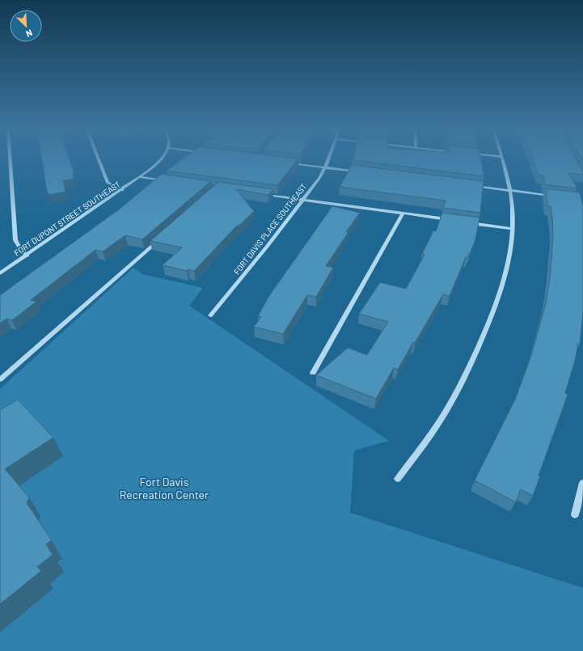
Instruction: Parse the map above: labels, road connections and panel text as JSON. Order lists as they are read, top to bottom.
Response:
{
  "streets": {
    "street": ["FORT DUPONT STREET SOUTHEAST", "FORT DAVIS PLACE SOUTHEAST"]
  },
  "parks": ["Fort Davis Recreation Center"],
  "north": "bottom right"
}
